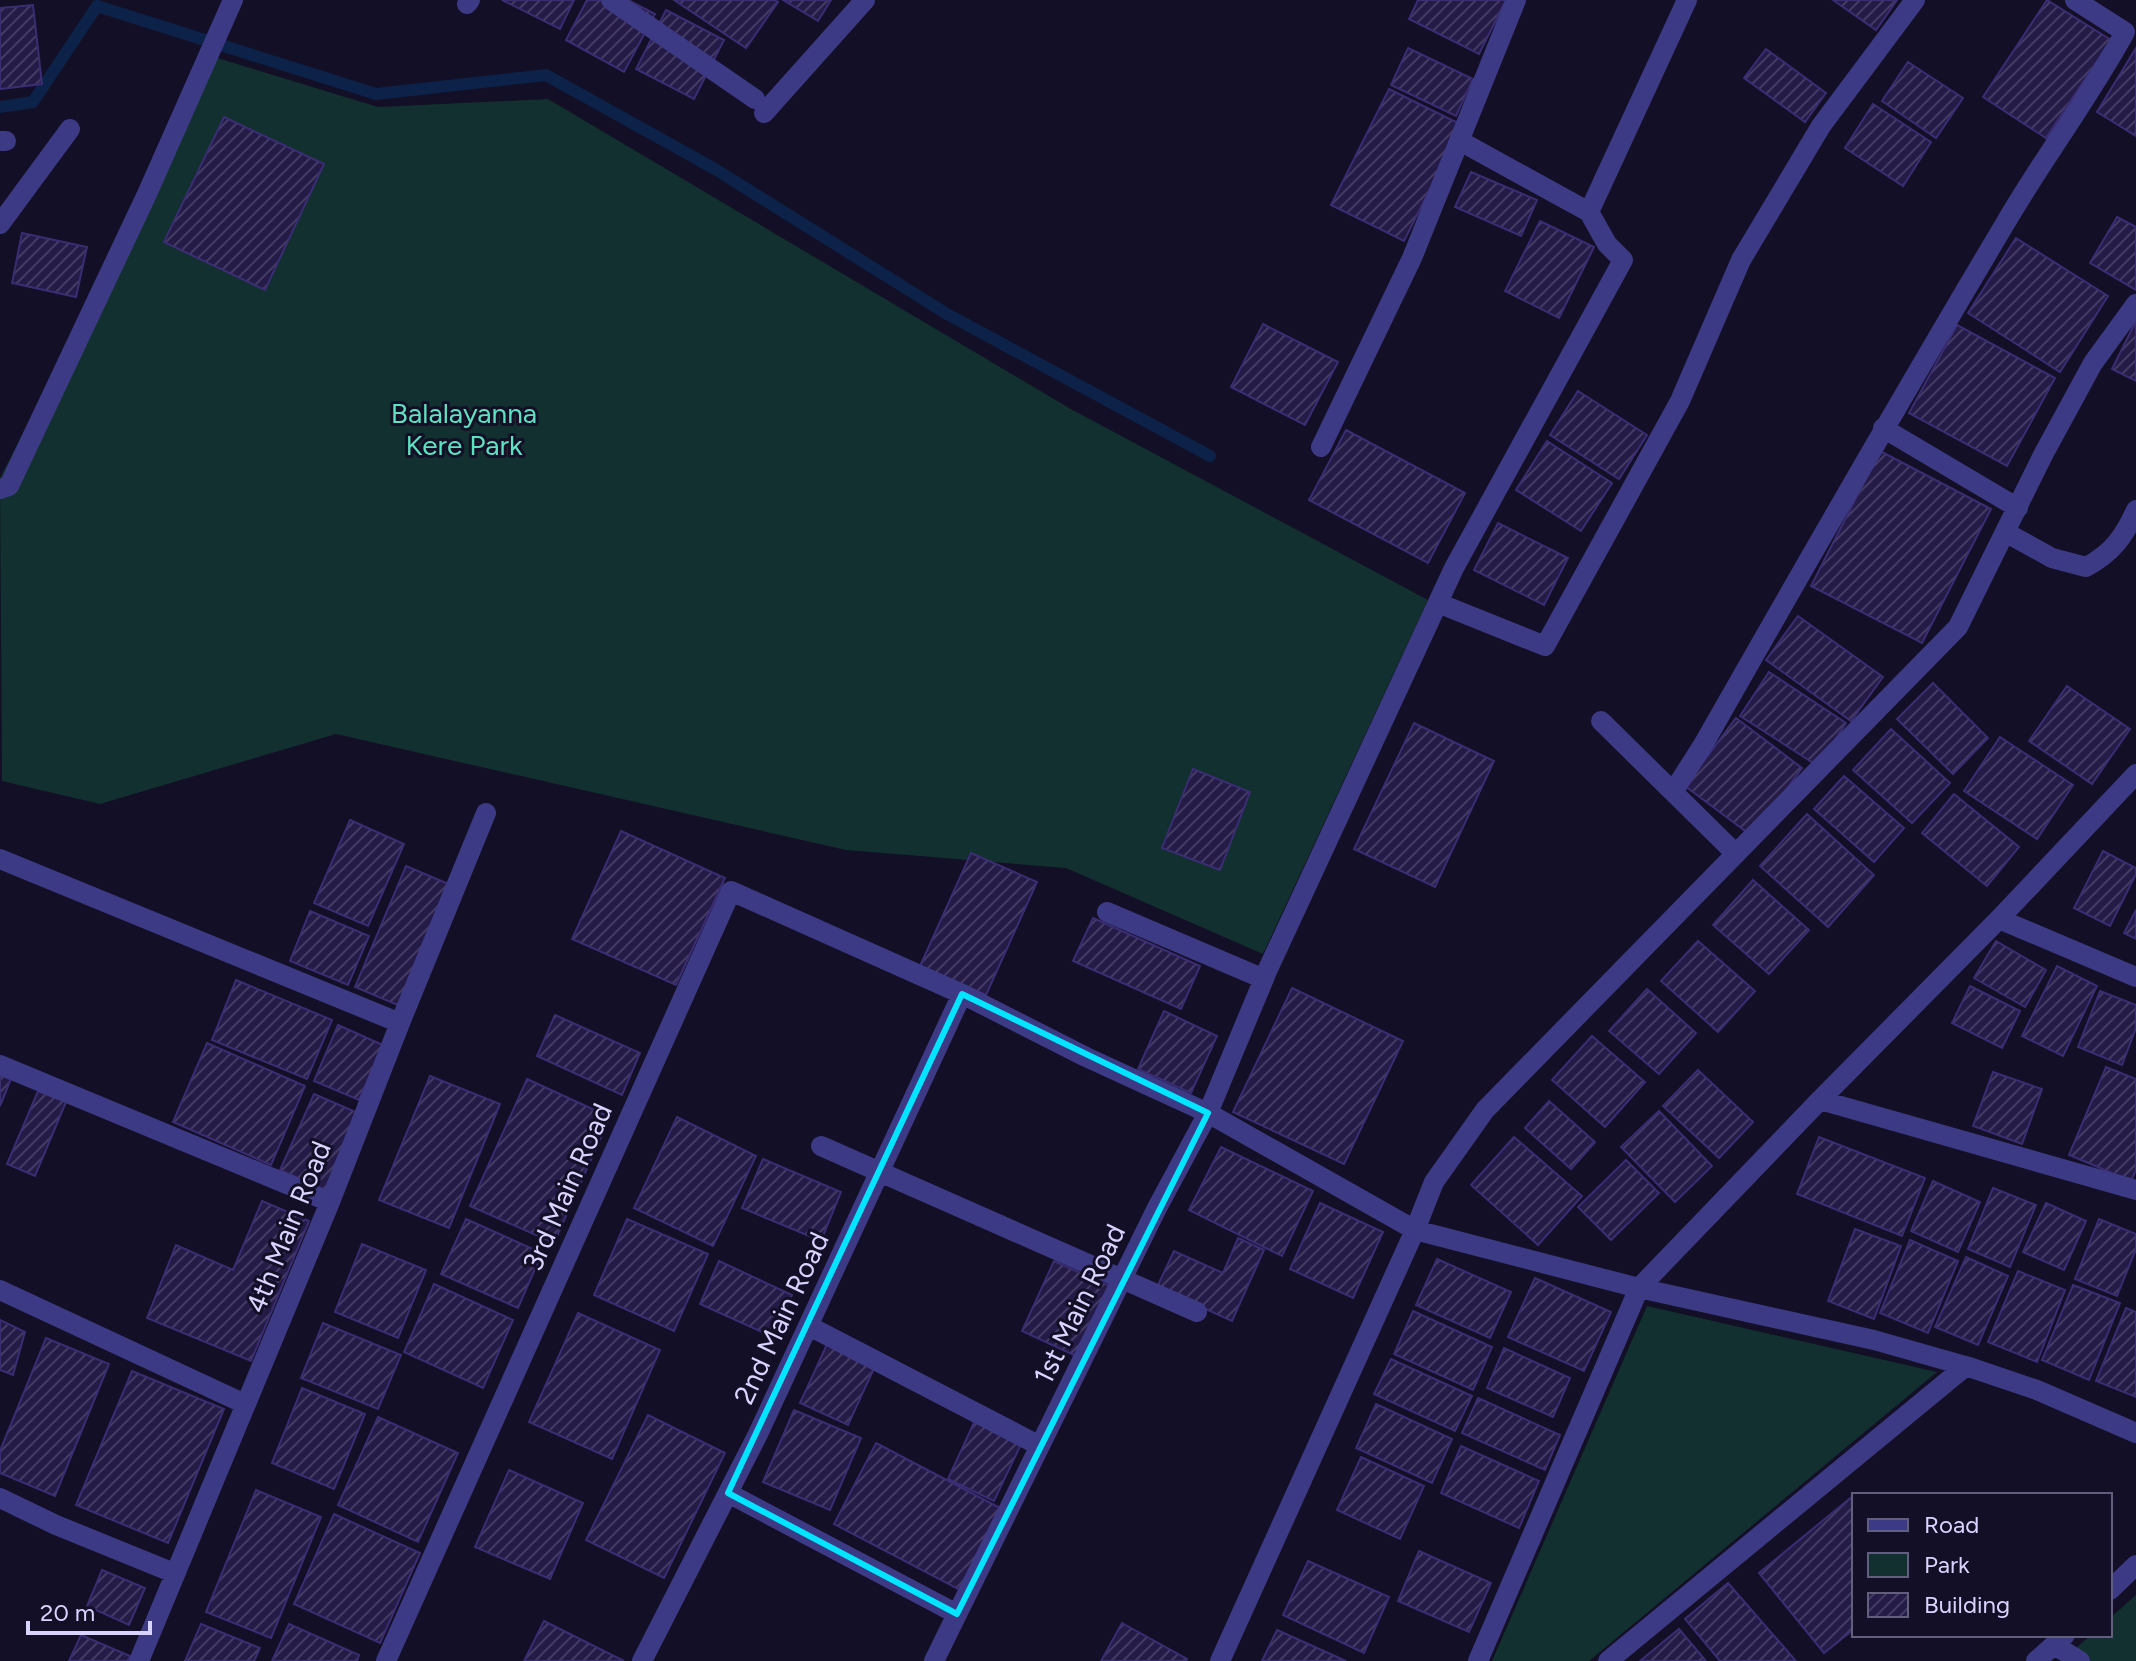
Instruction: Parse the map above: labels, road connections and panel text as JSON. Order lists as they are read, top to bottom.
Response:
{
  "streets": {
    "street": [
      "3rd Main Road",
      "4th Main Road",
      "1st Main Road",
      "2nd Main Road"
    ]
  },
  "crossings": [
    ["3rd Main Road", "2nd Main Road"]
  ],
  "parks": ["Balalayanna Kere Park"],
  "legend": ["Road", "Park", "Building"],
  "scale_bar": "20 m"
}
